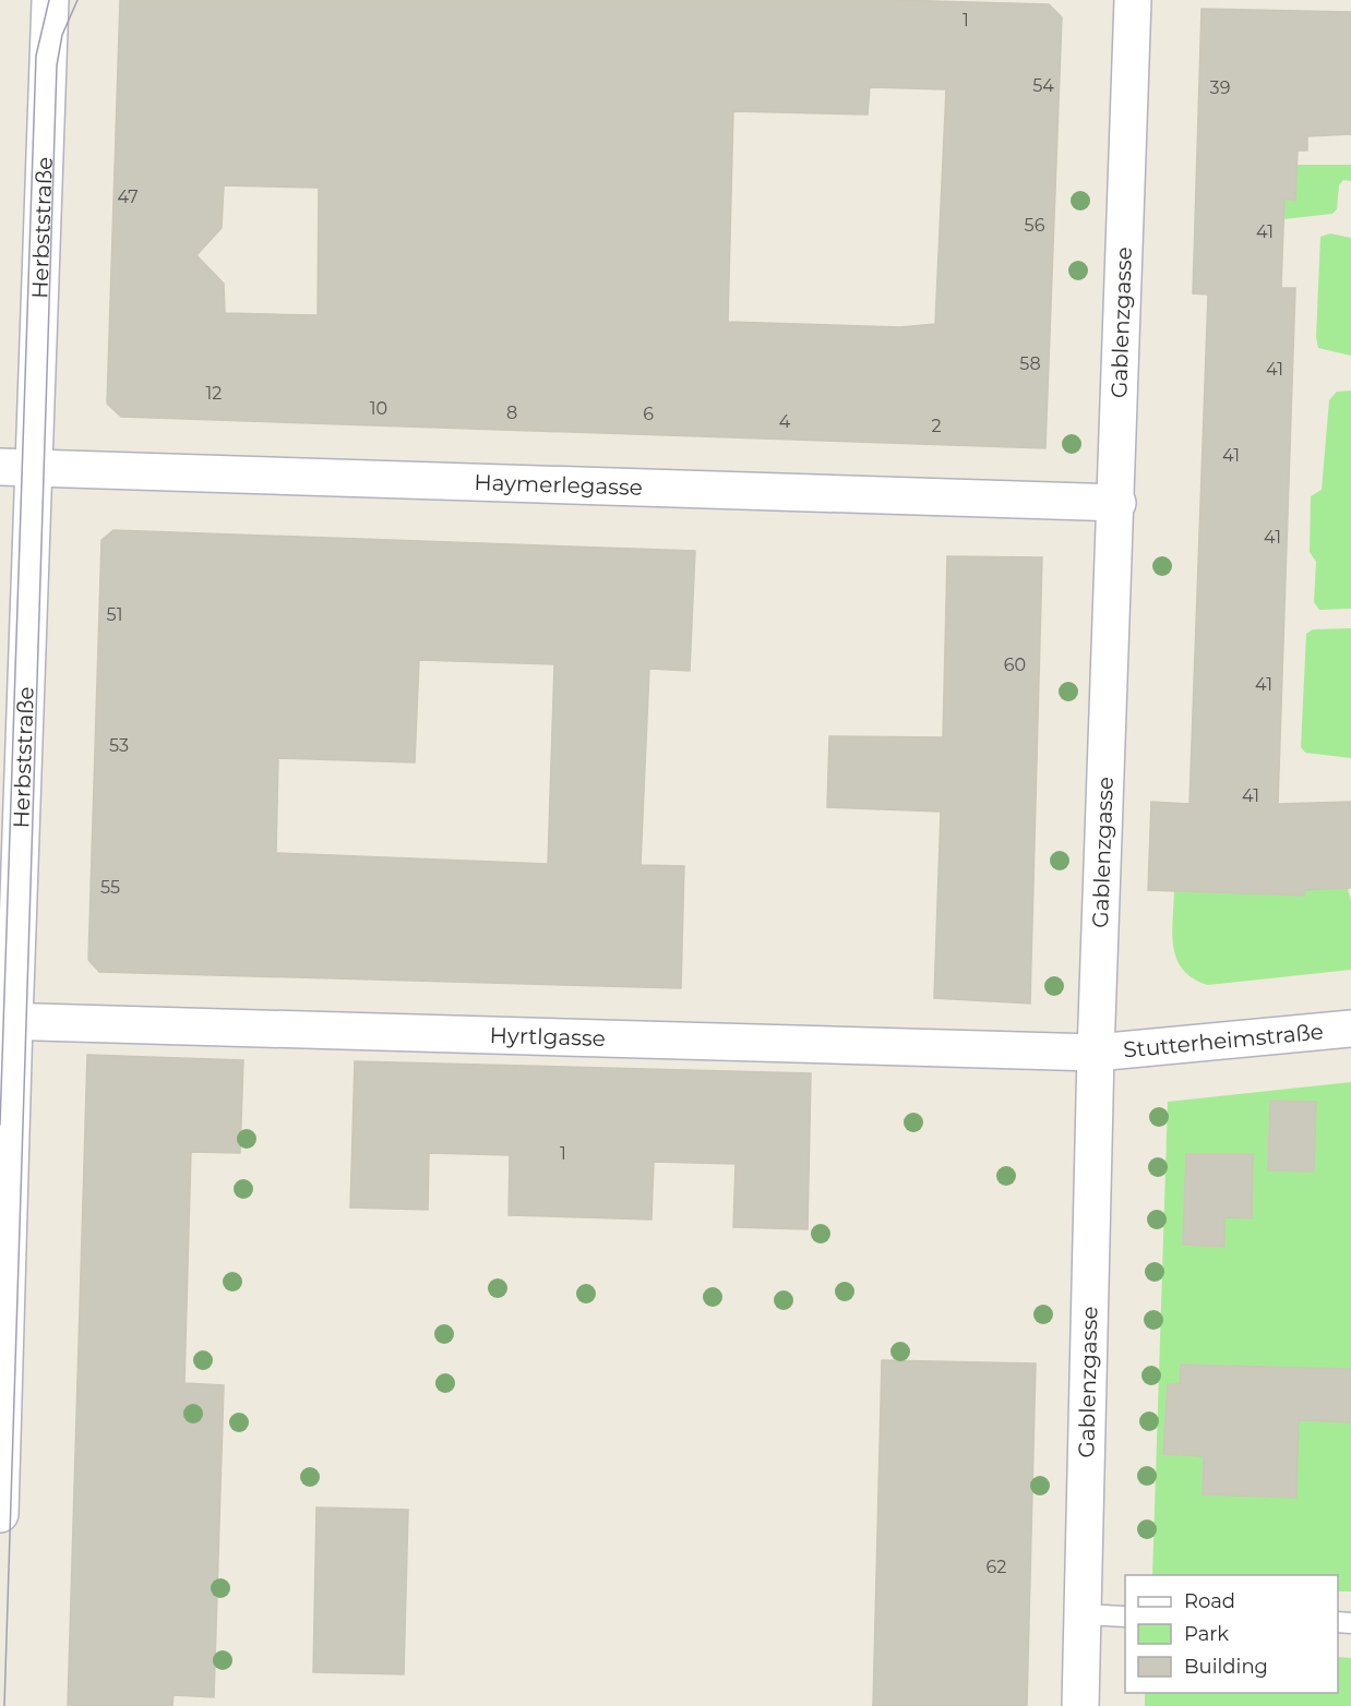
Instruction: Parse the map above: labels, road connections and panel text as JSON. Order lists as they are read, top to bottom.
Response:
{
  "streets": {
    "street": [
      "Herbststraße",
      "Gablenzgasse",
      "Haymerlegasse",
      "Hyrtlgasse",
      "Stutterheimstraße"
    ]
  },
  "crossings": [
    ["Herbststraße", "Haymerlegasse"],
    ["Herbststraße", "Hyrtlgasse"],
    ["Gablenzgasse", "Haymerlegasse"],
    ["Gablenzgasse", "Hyrtlgasse"],
    ["Gablenzgasse", "Stutterheimstraße"],
    ["Hyrtlgasse", "Stutterheimstraße"]
  ],
  "house_numbers": [
    "1",
    "54",
    "39",
    "47",
    "56",
    "41",
    "58",
    "41",
    "12",
    "10",
    "8",
    "6",
    "4",
    "2",
    "41",
    "41",
    "51",
    "60",
    "41",
    "53",
    "41",
    "55",
    "1",
    "62"
  ],
  "legend": ["Road", "Park", "Building"]
}
